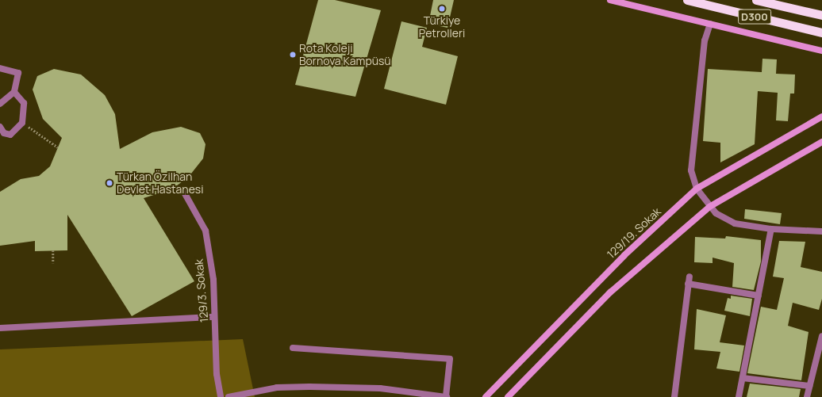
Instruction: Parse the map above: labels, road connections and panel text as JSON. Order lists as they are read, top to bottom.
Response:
{
  "streets": {
    "highway": ["D300"],
    "main road": ["129/19. Sokak"],
    "street": ["129/3. Sokak"]
  },
  "places": ["Türkiye Petrolleri", "Rota Koleji Bornova Kampüsü", "Türkan Özilhan Devlet Hastanesi"]
}
